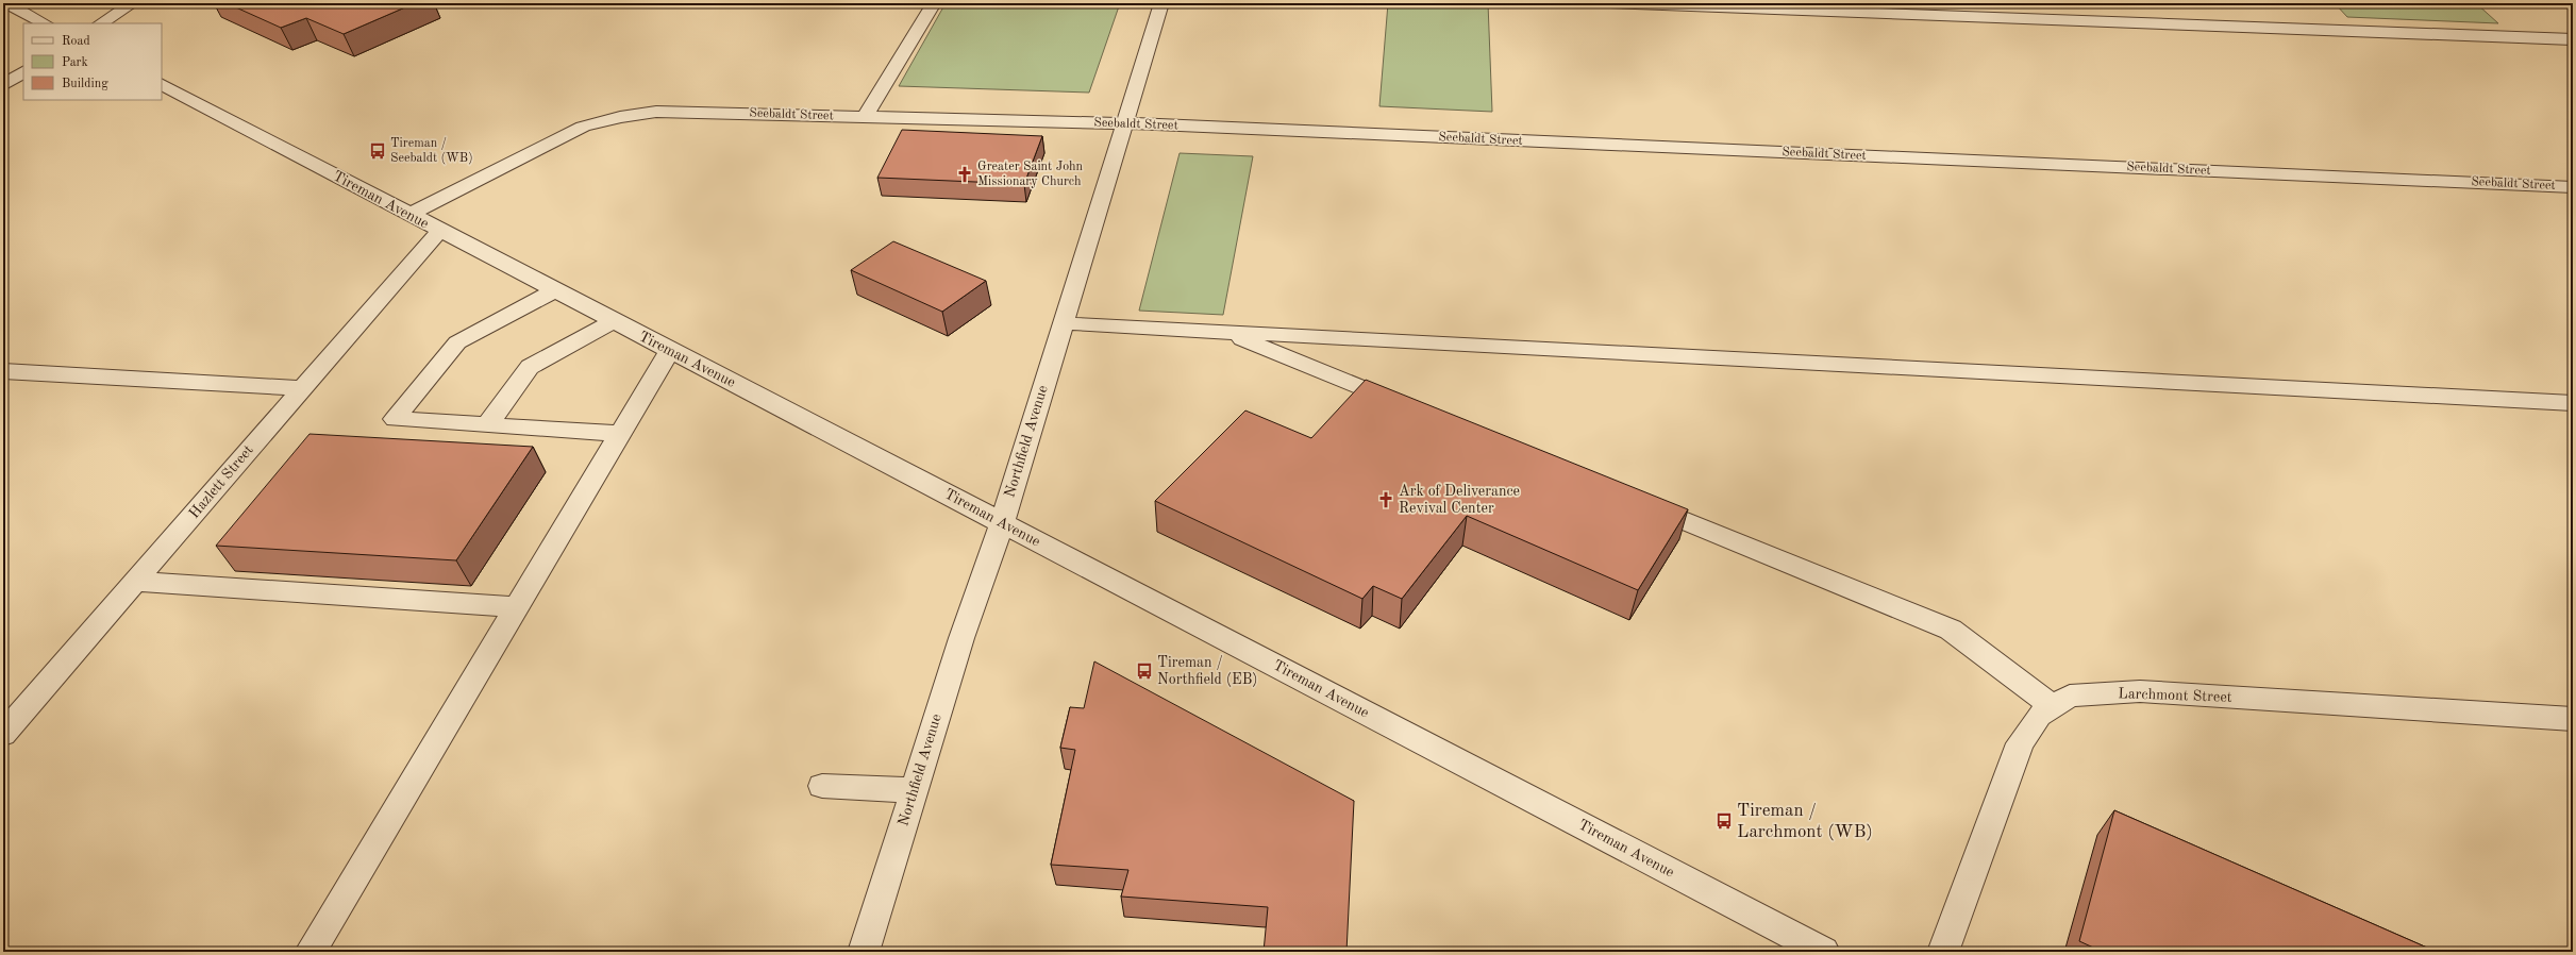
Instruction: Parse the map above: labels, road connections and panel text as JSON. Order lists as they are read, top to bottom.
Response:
{
  "streets": {
    "street": [
      "Seebaldt Street",
      "Tireman Avenue",
      "Northfield Avenue",
      "Hazlett Street",
      "Larchmont Street"
    ]
  },
  "crossings": [
    ["Seebaldt Street", "Tireman Avenue"],
    ["Seebaldt Street", "Northfield Avenue"],
    ["Tireman Avenue", "Northfield Avenue"],
    ["Tireman Avenue", "Hazlett Street"]
  ],
  "places": {
    "bus stop": ["Tireman / Seebaldt (WB)", "Tireman / Northfield (EB)", "Tireman / Larchmont (WB)"],
    "church": ["Greater Saint John Missionary Church", "Ark of Deliverance Revival Center"]
  },
  "legend": ["Road", "Park", "Building"]
}
